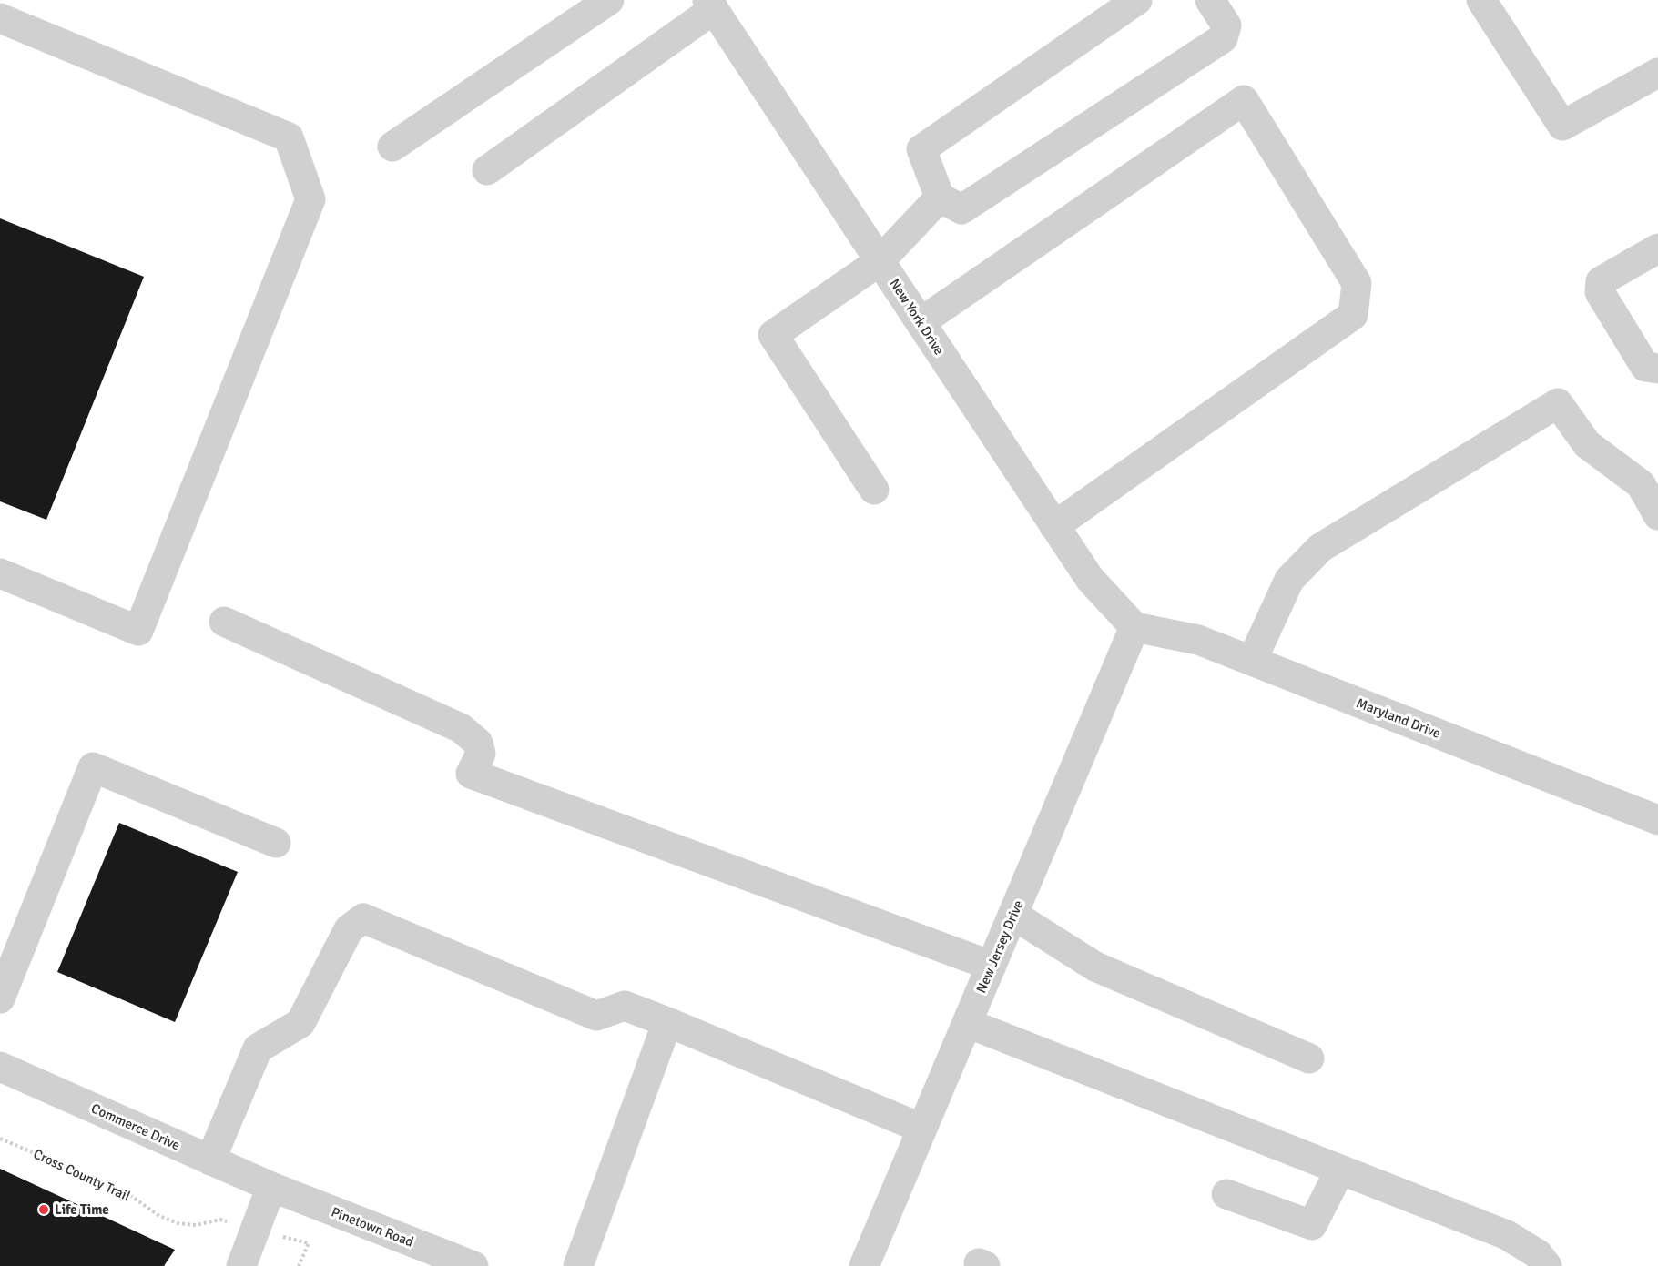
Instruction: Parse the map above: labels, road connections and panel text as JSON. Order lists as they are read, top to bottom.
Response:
{
  "streets": {
    "street": [
      "New York Drive",
      "Maryland Drive",
      "New Jersey Drive",
      "Commerce Drive",
      "Pinetown Road"
    ],
    "path": ["Cross County Trail"]
  },
  "crossings": [
    ["New York Drive", "Maryland Drive"],
    ["New York Drive", "New Jersey Drive"],
    ["Maryland Drive", "New Jersey Drive"],
    ["Commerce Drive", "Pinetown Road"]
  ],
  "places": ["Life Time"]
}
